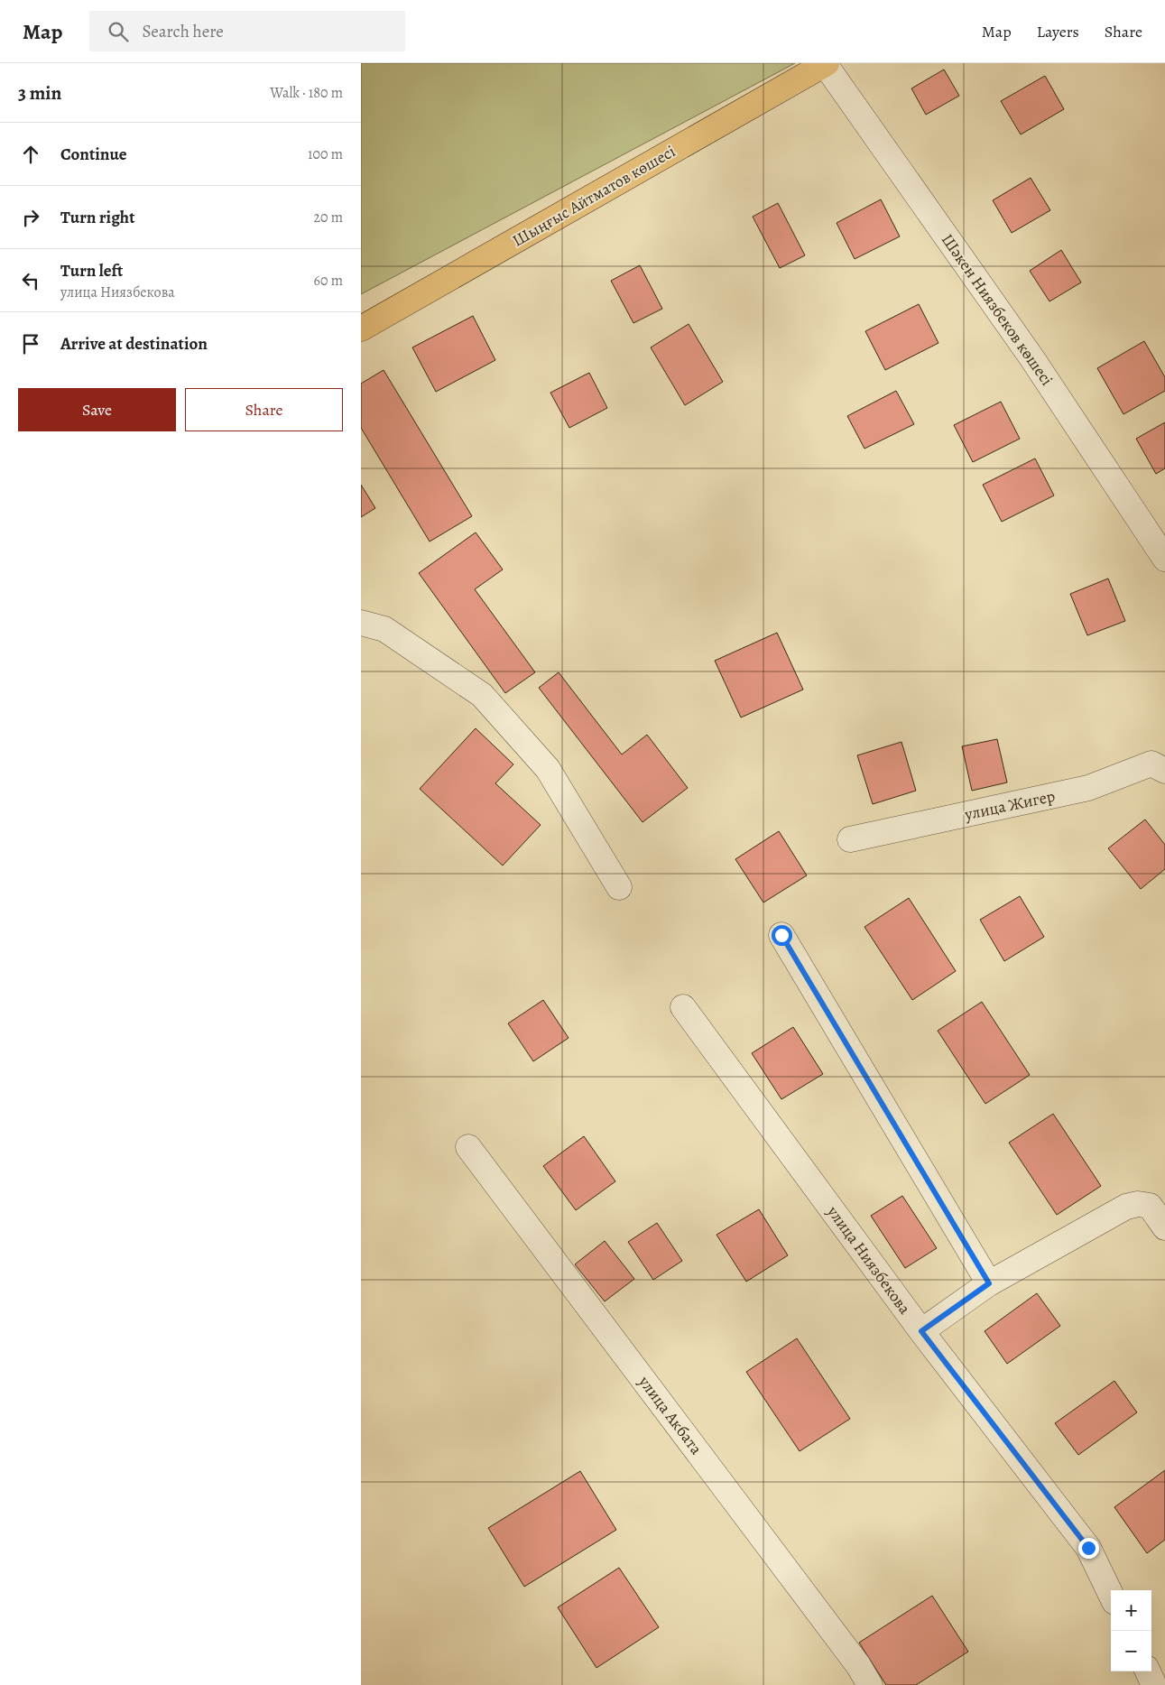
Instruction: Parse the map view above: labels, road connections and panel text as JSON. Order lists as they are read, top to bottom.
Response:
{
  "streets": {
    "main road": ["Шыңғыс Айтматов көшесі"],
    "street": [
      "Шәкен Ниязбеков көшесі",
      "улица Жигер",
      "улица Ниязбекова",
      "улица Акбата"
    ]
  },
  "crossings": [
    ["Шыңғыс Айтматов көшесі", "Шәкен Ниязбеков көшесі"]
  ],
  "page": {
    "header": "Map",
    "search": "Search here",
    "nav": ["Map", "Layers", "Share"],
    "heading": ["3 min", "Walk · 180 m"],
    "list": [
      ["Continue", "100 m"],
      ["Turn right", "20 m"],
      ["Turn left", "улица Ниязбекова", "60 m"],
      "Arrive at destination"
    ],
    "buttons": ["Save", "Share"],
    "map_buttons": ["+", "−"]
  }
}
